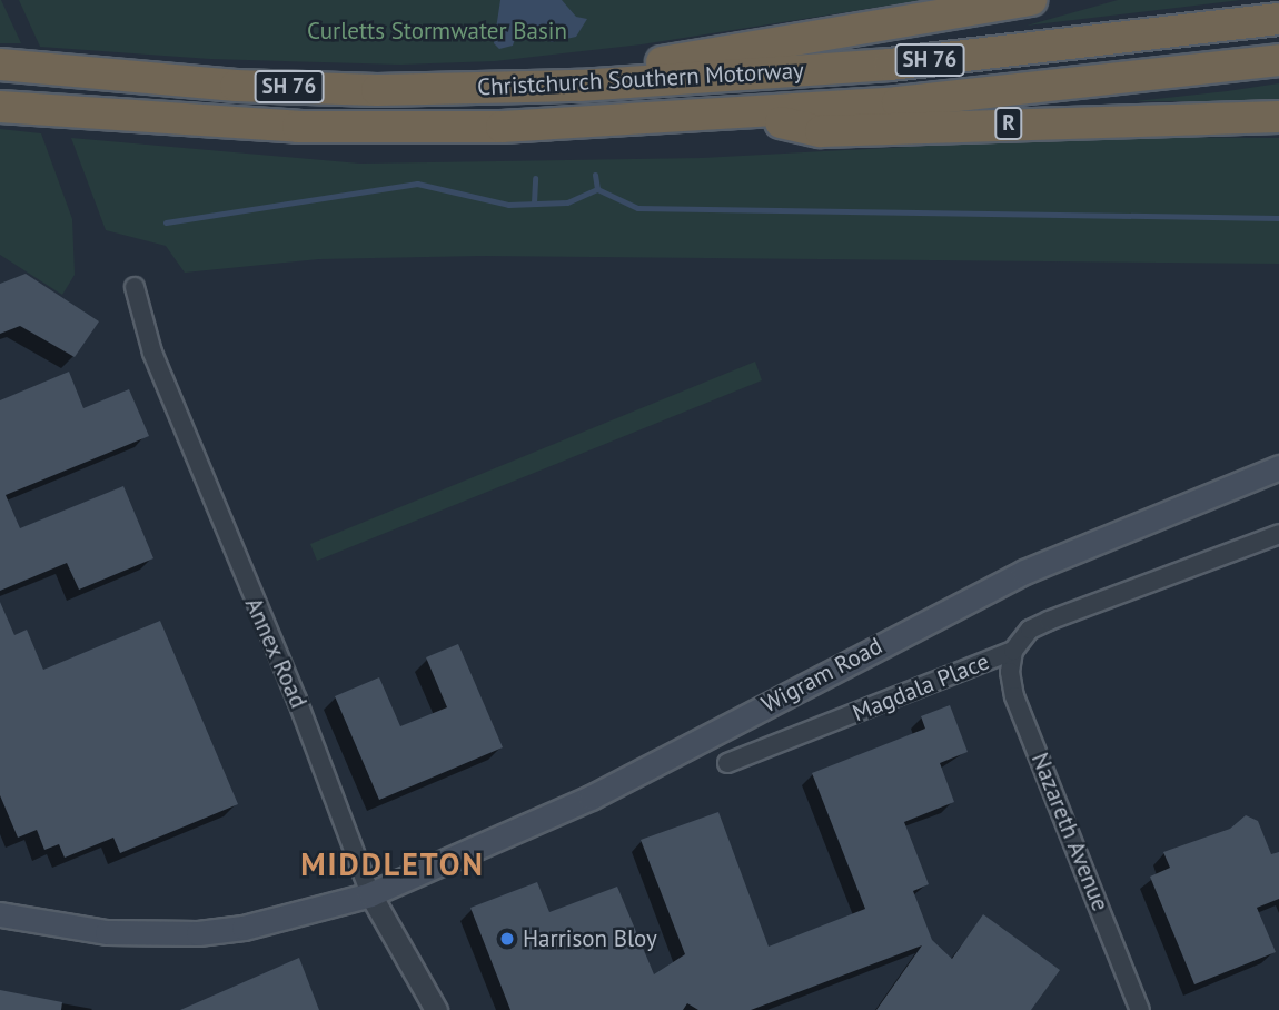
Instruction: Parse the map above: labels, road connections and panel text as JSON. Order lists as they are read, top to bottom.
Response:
{
  "streets": {
    "highway": ["SH 76", "Christchurch Southern Motorway", "R"],
    "main road": ["Wigram Road"],
    "street": ["Annex Road", "Magdala Place", "Nazareth Avenue"]
  },
  "crossings": [
    ["Christchurch Southern Motorway", "R"],
    ["Annex Road", "Wigram Road"],
    ["Magdala Place", "Nazareth Avenue"]
  ],
  "districts": ["MIDDLETON"],
  "parks": ["Curletts Stormwater Basin"],
  "places": ["Harrison Bloy"]
}
